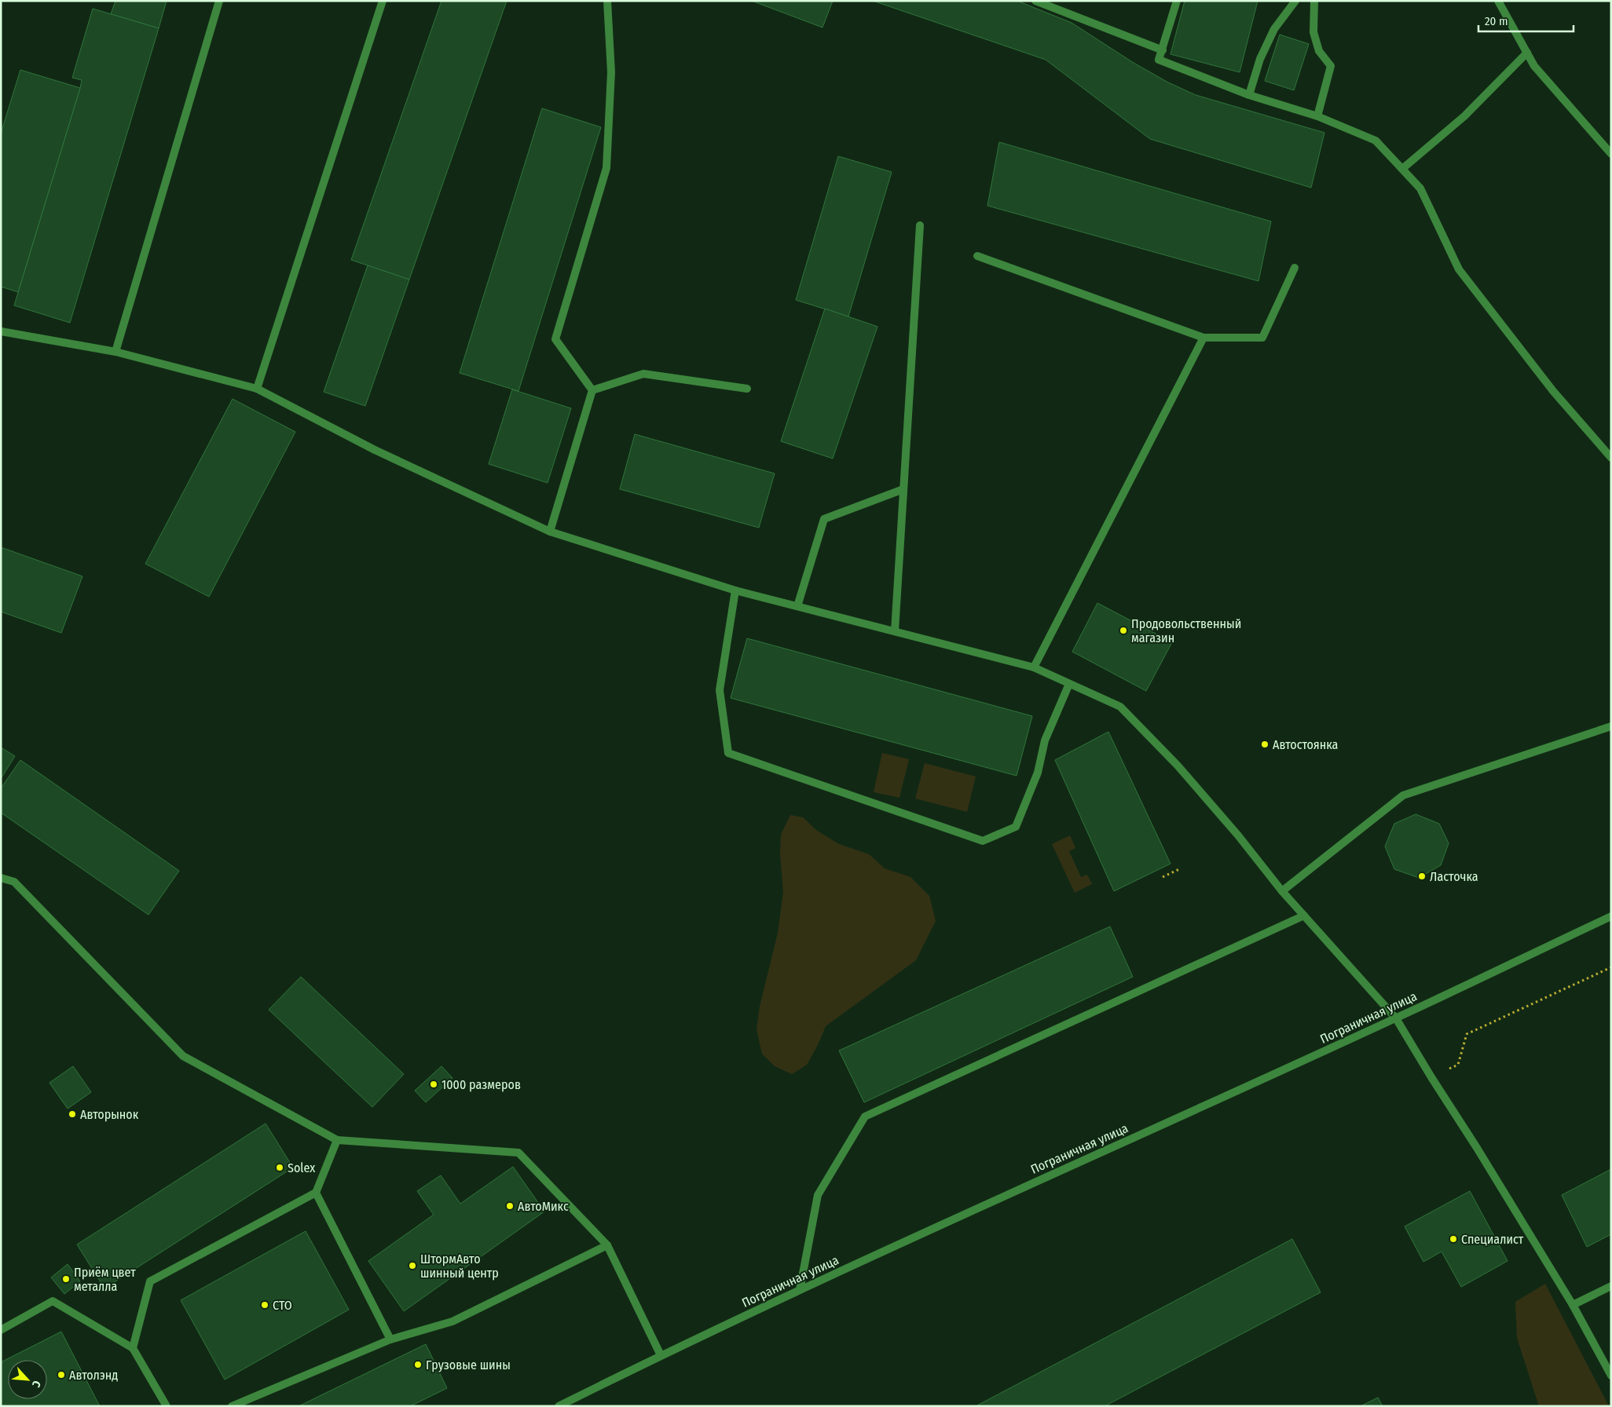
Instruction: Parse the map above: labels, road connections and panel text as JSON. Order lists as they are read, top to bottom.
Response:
{
  "streets": {
    "street": ["Пограничная улица"]
  },
  "places": [
    "Продовольственный магазин",
    "Автостоянка",
    "Ласточка",
    "1000 размеров",
    "Авторынок",
    "Solex",
    "АвтоМикс",
    "Специалист",
    "ШтормАвто шинный центр",
    "Приём цвет металла",
    "СТО",
    "Грузовые шины",
    "Автолэнд"
  ],
  "scale_bar": "20 m",
  "north": "bottom right"
}
